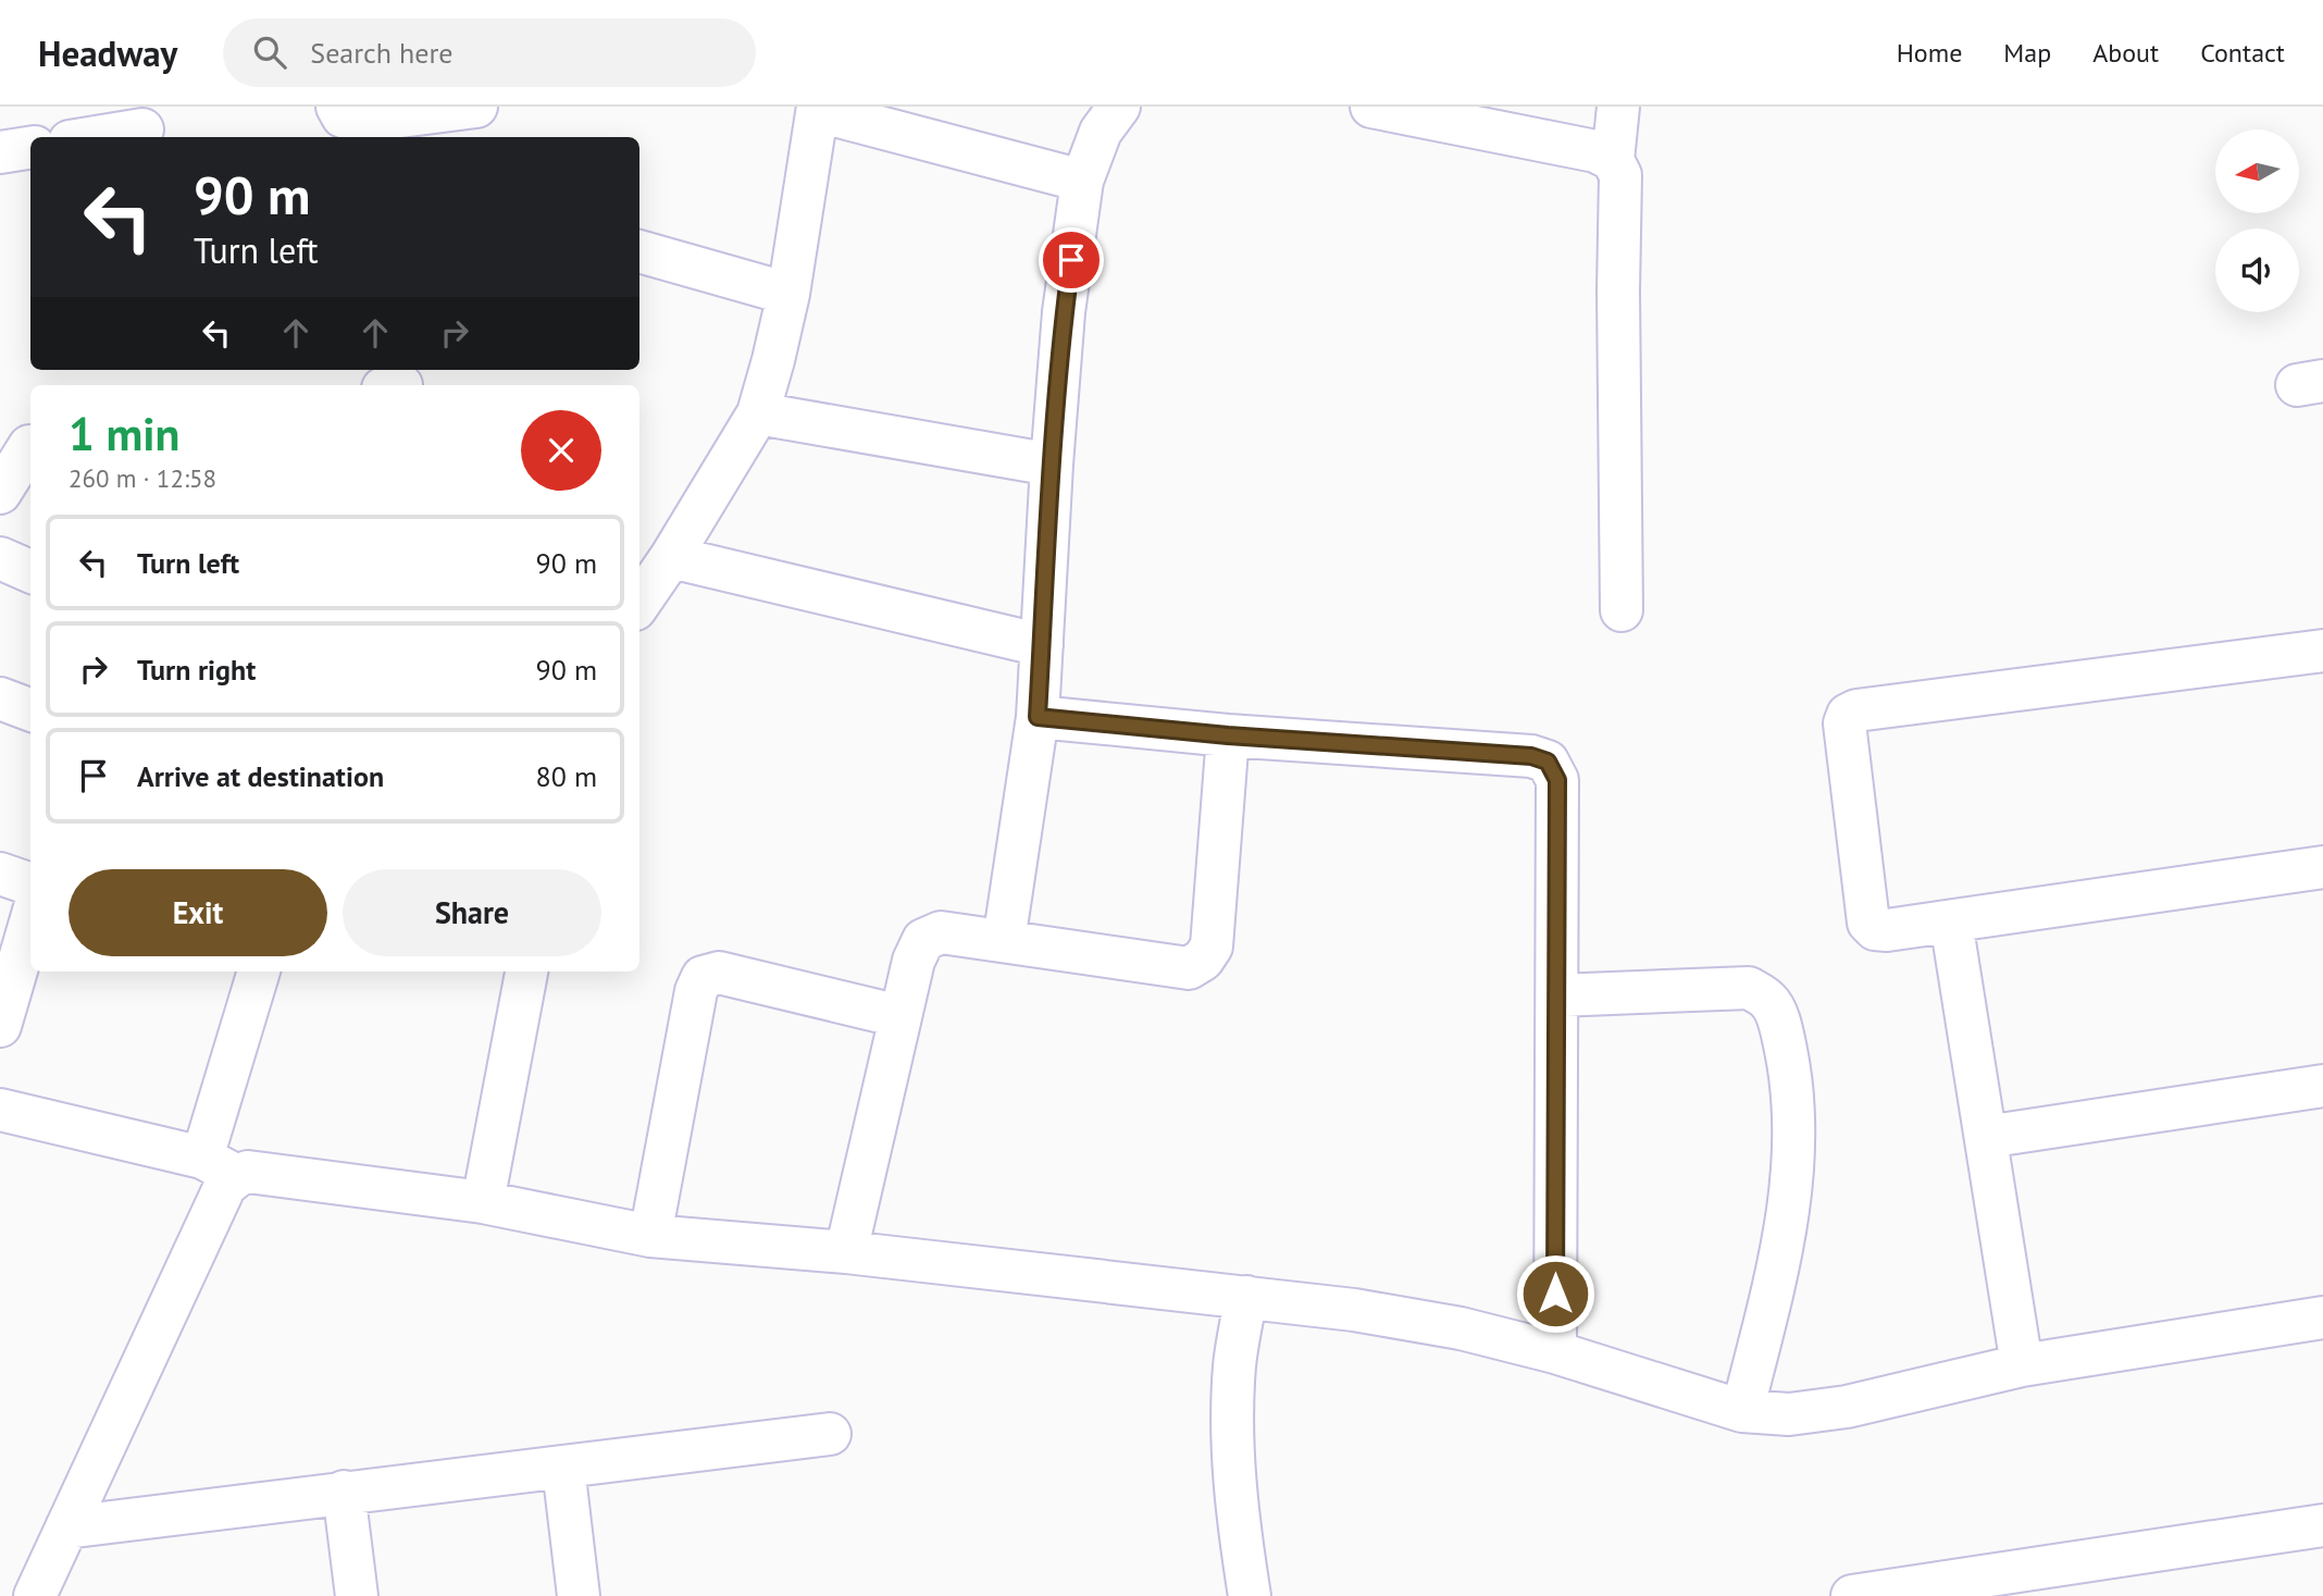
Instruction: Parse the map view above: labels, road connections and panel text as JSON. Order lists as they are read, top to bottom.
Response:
{
  "north": "left",
  "page": {
    "header": "Headway",
    "search": "Search here",
    "nav": [
      "Home",
      "Map",
      "About",
      "Contact"
    ],
    "turn": ["90 m", "Turn left"],
    "heading": ["1 min", "260 m · 12:58"],
    "list": [
      {
        "name": "Turn left",
        "value": "90 m"
      },
      {
        "name": "Turn right",
        "value": "90 m"
      },
      {
        "name": "Arrive at destination",
        "value": "80 m"
      }
    ],
    "buttons": ["Exit", "Share"]
  }
}
